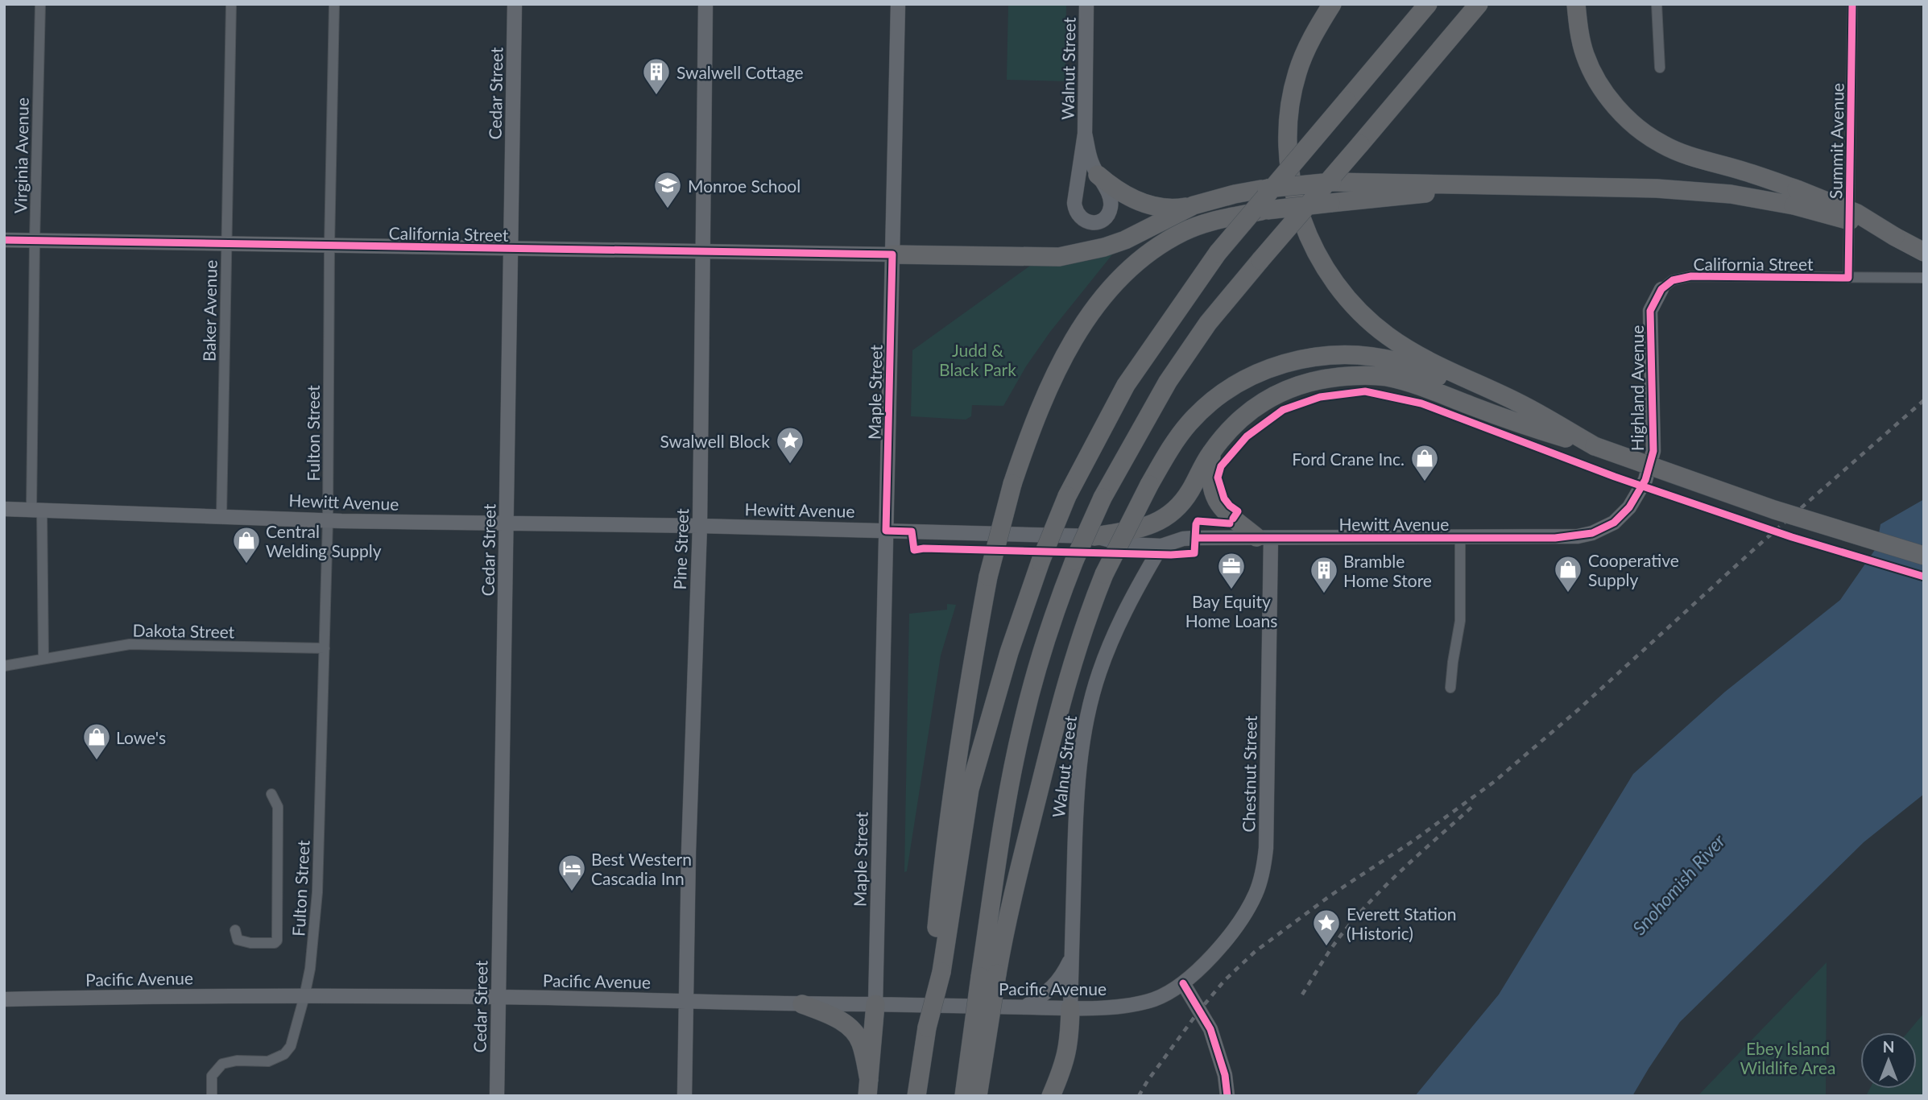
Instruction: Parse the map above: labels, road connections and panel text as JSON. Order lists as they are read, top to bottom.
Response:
{
  "streets": {
    "street": [
      "Walnut Street",
      "Cedar Street",
      "Summit Avenue",
      "Virginia Avenue",
      "California Street",
      "Baker Avenue",
      "Highland Avenue",
      "Maple Street",
      "Fulton Street",
      "Hewitt Avenue",
      "Pine Street",
      "Dakota Street",
      "Chestnut Street",
      "Pacific Avenue"
    ]
  },
  "crossings": [
    ["Walnut Street", "Hewitt Avenue"],
    ["Walnut Street", "Pacific Avenue"],
    ["Cedar Street", "California Street"],
    ["Cedar Street", "Hewitt Avenue"],
    ["Cedar Street", "Pacific Avenue"],
    ["Summit Avenue", "California Street"],
    ["Virginia Avenue", "California Street"],
    ["Virginia Avenue", "Hewitt Avenue"],
    ["California Street", "Baker Avenue"],
    ["California Street", "Highland Avenue"],
    ["California Street", "Maple Street"],
    ["California Street", "Fulton Street"],
    ["California Street", "Pine Street"],
    ["Baker Avenue", "Hewitt Avenue"],
    ["Highland Avenue", "Hewitt Avenue"],
    ["Maple Street", "Hewitt Avenue"],
    ["Maple Street", "Pacific Avenue"],
    ["Fulton Street", "Hewitt Avenue"],
    ["Fulton Street", "Dakota Street"],
    ["Fulton Street", "Pacific Avenue"],
    ["Hewitt Avenue", "Pine Street"],
    ["Hewitt Avenue", "Chestnut Street"],
    ["Pine Street", "Pacific Avenue"],
    ["Chestnut Street", "Pacific Avenue"]
  ],
  "water": ["Snohomish River"],
  "parks": ["Judd & Black Park", "Ebey Island Wildlife Area"],
  "places": {
    "building": ["Swalwell Cottage", "Bramble Home Store"],
    "school or university": ["Monroe School"],
    "place": ["Swalwell Block", "Everett Station (Historic)"],
    "shop": [
      "Ford Crane Inc.",
      "Central Welding Supply",
      "Cooperative Supply",
      "Lowe's"
    ],
    "office": ["Bay Equity Home Loans"],
    "hotel": ["Best Western Cascadia Inn"]
  },
  "north": "top"
}
